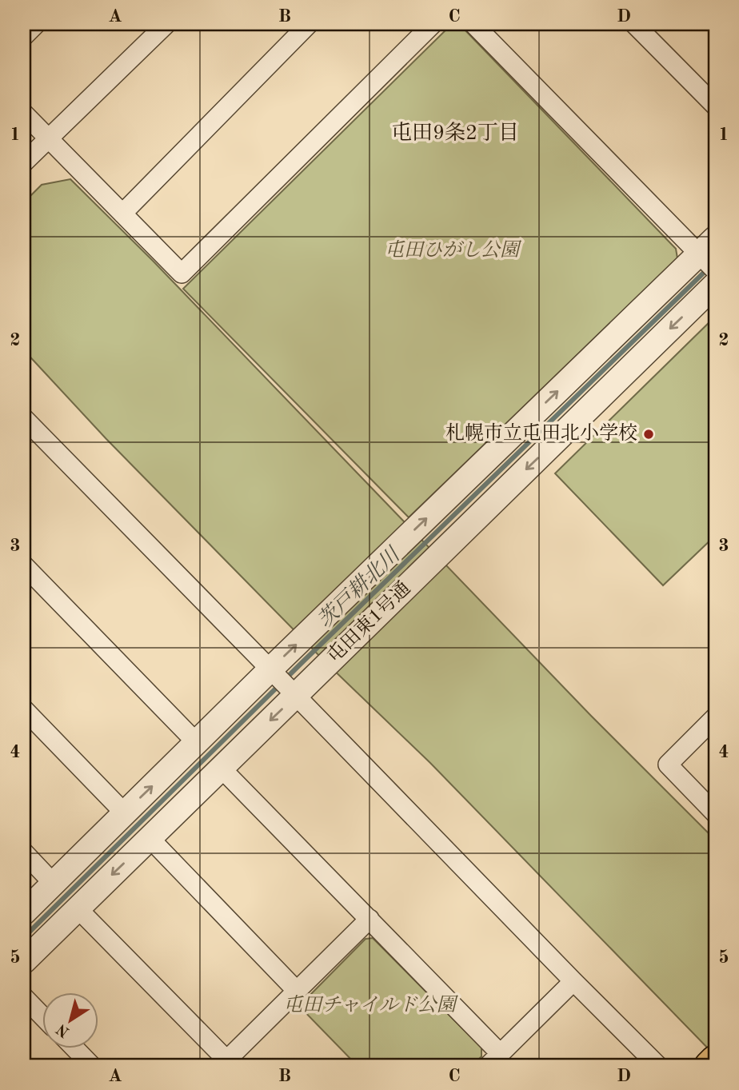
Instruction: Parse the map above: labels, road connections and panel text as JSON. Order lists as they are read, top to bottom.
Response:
{
  "streets": {
    "street": ["屯田東1号通"]
  },
  "districts": ["屯田9条2丁目"],
  "water": ["茨戸耕北川"],
  "parks": ["屯田ひがし公園", "屯田チャイルド公園"],
  "places": ["札幌市立屯田北小学校"],
  "north": "bottom left",
  "grid": {
    "columns": [
      "A",
      "B",
      "C",
      "D"
    ],
    "rows": [
      "1",
      "2",
      "3",
      "4",
      "5"
    ]
  }
}
